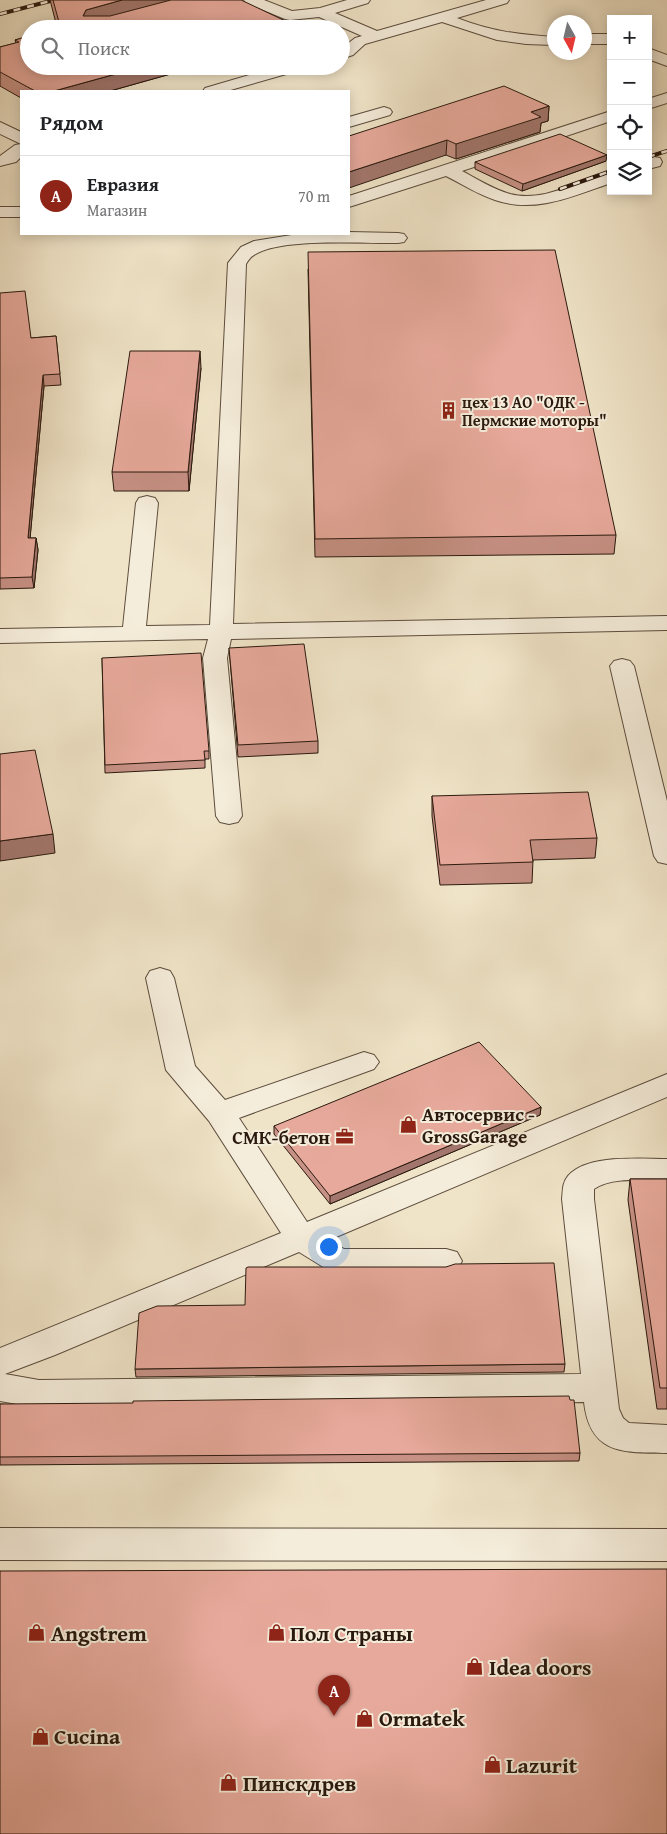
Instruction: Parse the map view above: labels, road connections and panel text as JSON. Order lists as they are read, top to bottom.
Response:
{
  "places": {
    "building": ["цех 13 АО \"ОДК - Пермские моторы\""],
    "shop": [
      "Автосервис - GrossGarage",
      "Angstrem",
      "Пол Страны",
      "Idea doors",
      "Ormatek",
      "Cucina",
      "Lazurit",
      "Пинскдрев"
    ],
    "office": ["СМК-бетон"]
  },
  "north": "bottom",
  "page": {
    "map_buttons": ["+", "−"],
    "search": "Поиск",
    "heading": "Рядом",
    "list": [
      {
        "mark": "A",
        "name": "Евразия",
        "note": "Магазин",
        "value": "70 m"
      }
    ],
    "pins": "A"
  }
}
